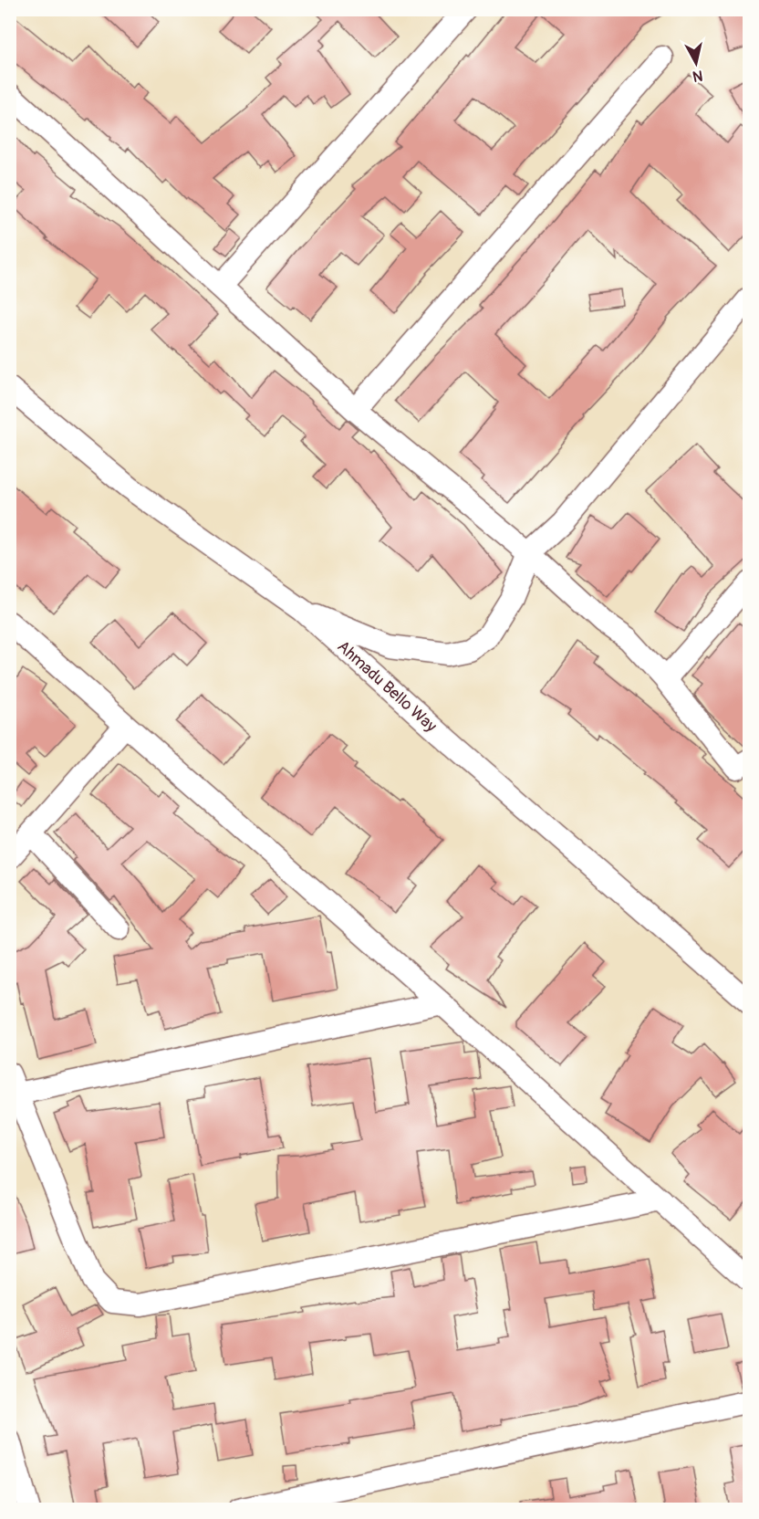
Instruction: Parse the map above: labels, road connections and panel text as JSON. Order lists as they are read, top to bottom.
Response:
{
  "streets": {
    "street": ["Ahmadu Bello Way"]
  },
  "north": "bottom"
}
